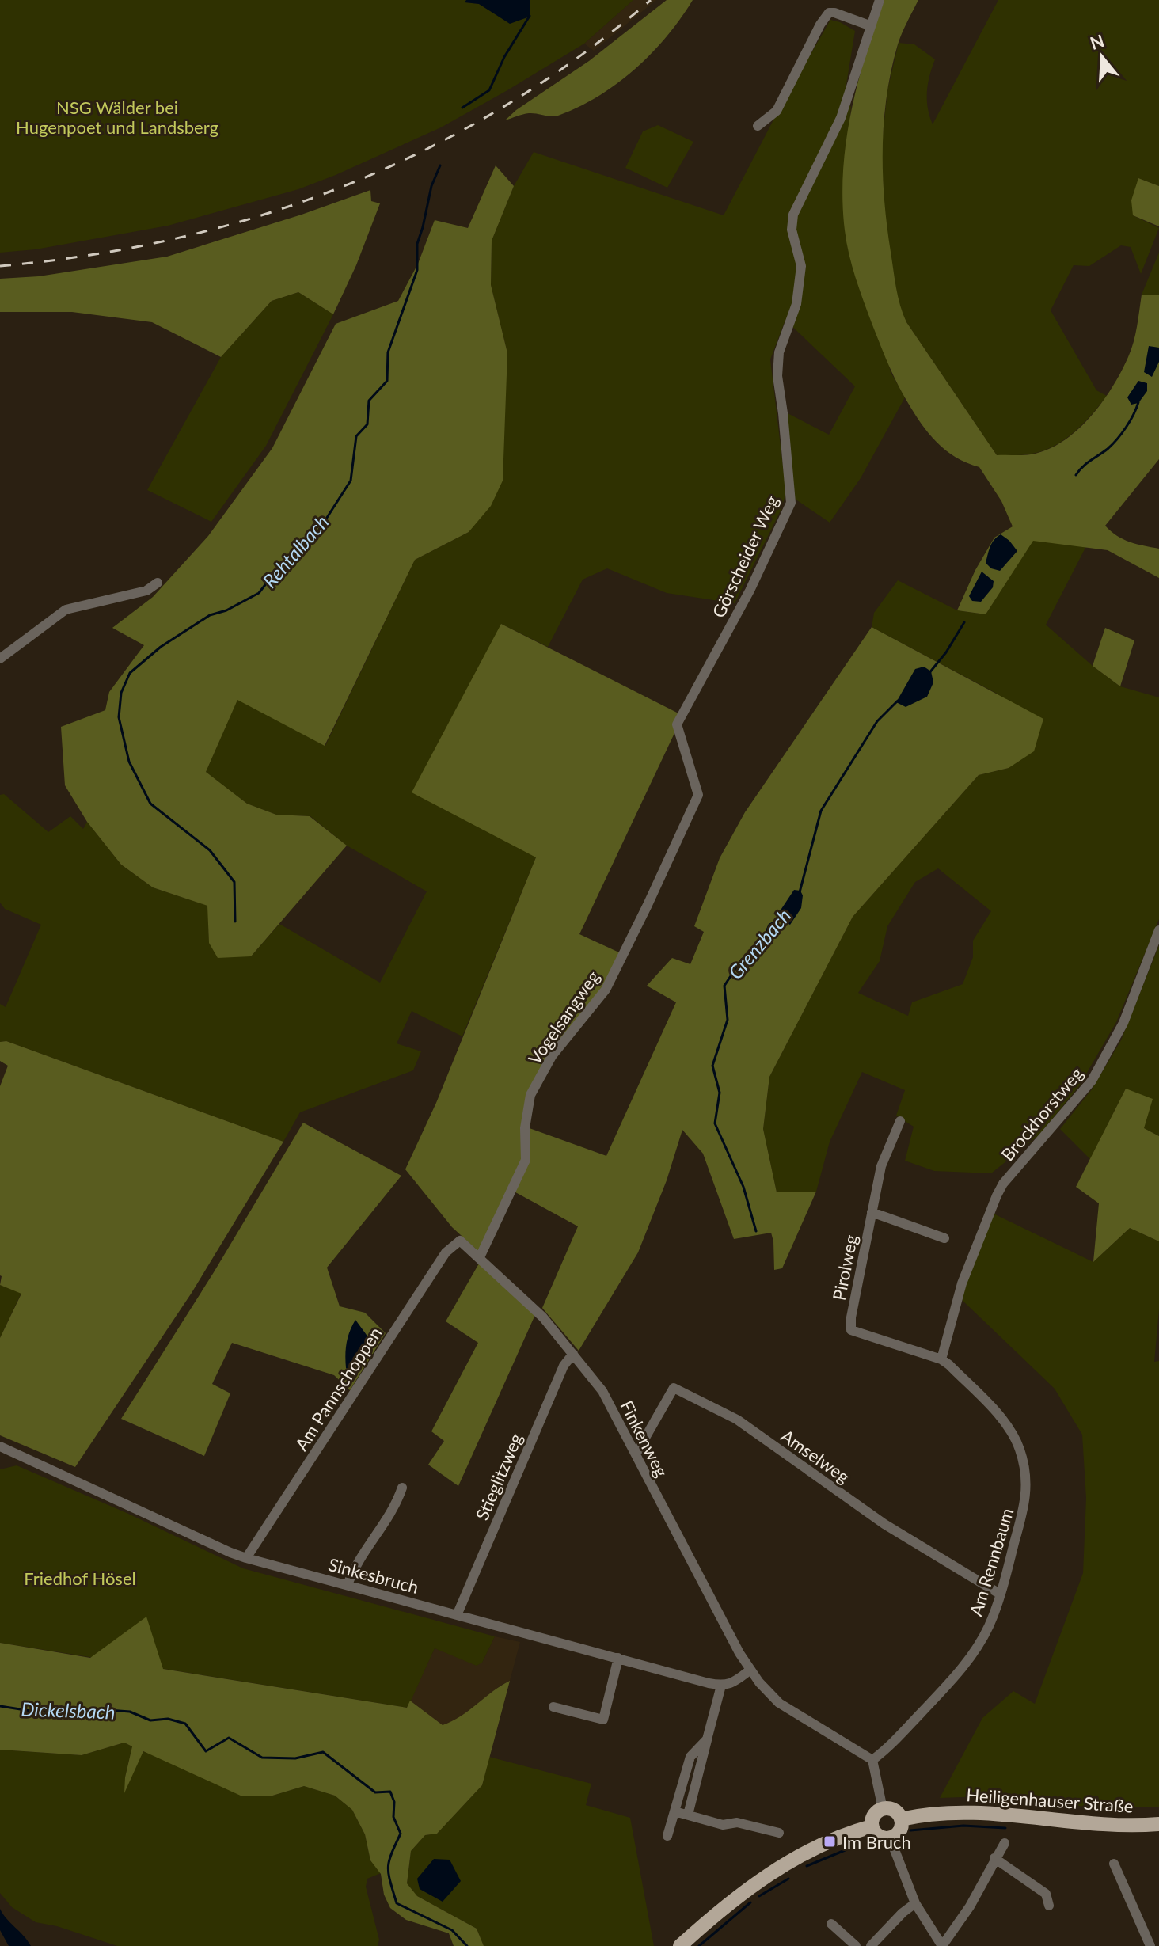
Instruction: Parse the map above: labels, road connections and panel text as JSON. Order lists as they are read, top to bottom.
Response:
{
  "streets": {
    "main road": ["Heiligenhauser Straße"],
    "street": [
      "Görscheider Weg",
      "Vogelsangweg",
      "Brockhorstweg",
      "Pirolweg",
      "Am Pannschoppen",
      "Finkenweg",
      "Amselweg",
      "Stieglitzweg",
      "Am Rennbaum",
      "Sinkesbruch"
    ]
  },
  "crossings": [
    ["Görscheider Weg", "Vogelsangweg"],
    ["Vogelsangweg", "Finkenweg"],
    ["Brockhorstweg", "Am Rennbaum"],
    ["Pirolweg", "Am Rennbaum"],
    ["Am Pannschoppen", "Finkenweg"],
    ["Am Pannschoppen", "Sinkesbruch"],
    ["Finkenweg", "Amselweg"],
    ["Finkenweg", "Stieglitzweg"],
    ["Finkenweg", "Am Rennbaum"],
    ["Amselweg", "Am Rennbaum"],
    ["Stieglitzweg", "Sinkesbruch"]
  ],
  "water": ["Rehtalbach", "Grenzbach", "Dickelsbach"],
  "parks": ["NSG Wälder bei Hugenpoet und Landsberg", "Friedhof Hösel"],
  "places": {
    "transit": ["Im Bruch"]
  },
  "north": "top"
}
